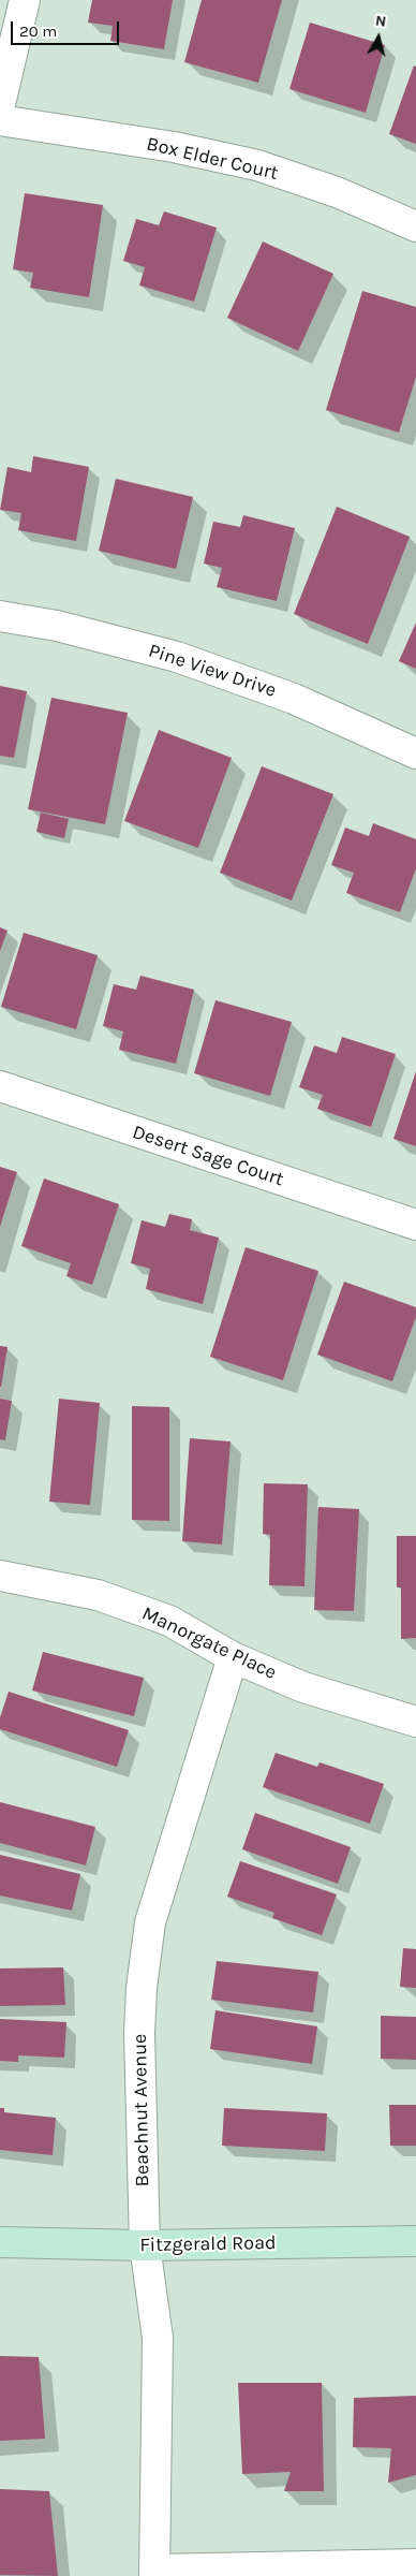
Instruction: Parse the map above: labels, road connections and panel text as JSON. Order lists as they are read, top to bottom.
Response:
{
  "streets": {
    "main road": ["Fitzgerald Road"],
    "street": [
      "Box Elder Court",
      "Pine View Drive",
      "Desert Sage Court",
      "Manorgate Place",
      "Beachnut Avenue"
    ]
  },
  "crossings": [
    ["Manorgate Place", "Beachnut Avenue"],
    ["Beachnut Avenue", "Fitzgerald Road"]
  ],
  "scale_bar": "20 m",
  "north": "top"
}
